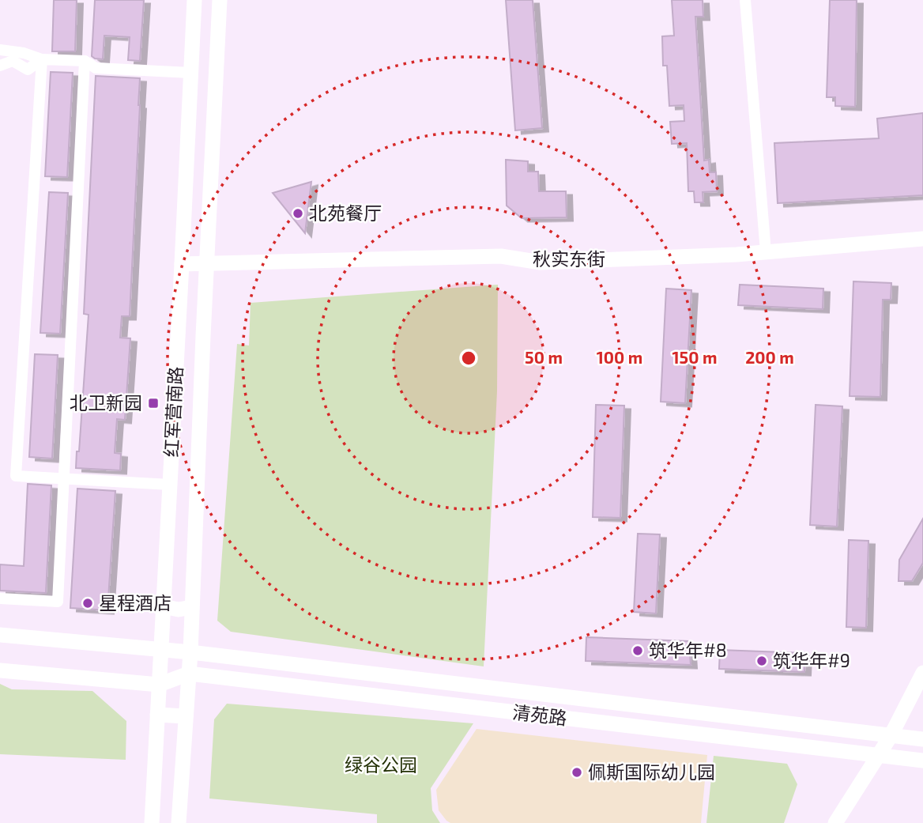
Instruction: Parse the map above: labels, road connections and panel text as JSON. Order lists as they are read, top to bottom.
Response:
{
  "streets": {
    "main road": ["秋实东街", "红军营南路", "清苑路"]
  },
  "crossings": [
    ["秋实东街", "红军营南路"],
    ["红军营南路", "清苑路"]
  ],
  "parks": ["绿谷公园"],
  "places": {
    "other": [
      "北苑餐厅",
      "星程酒店",
      "筑华年#8",
      "筑华年#9",
      "佩斯国际幼儿园"
    ],
    "transit": ["北卫新园"]
  },
  "rings": [
    "50 m",
    "100 m",
    "150 m",
    "200 m"
  ]
}
